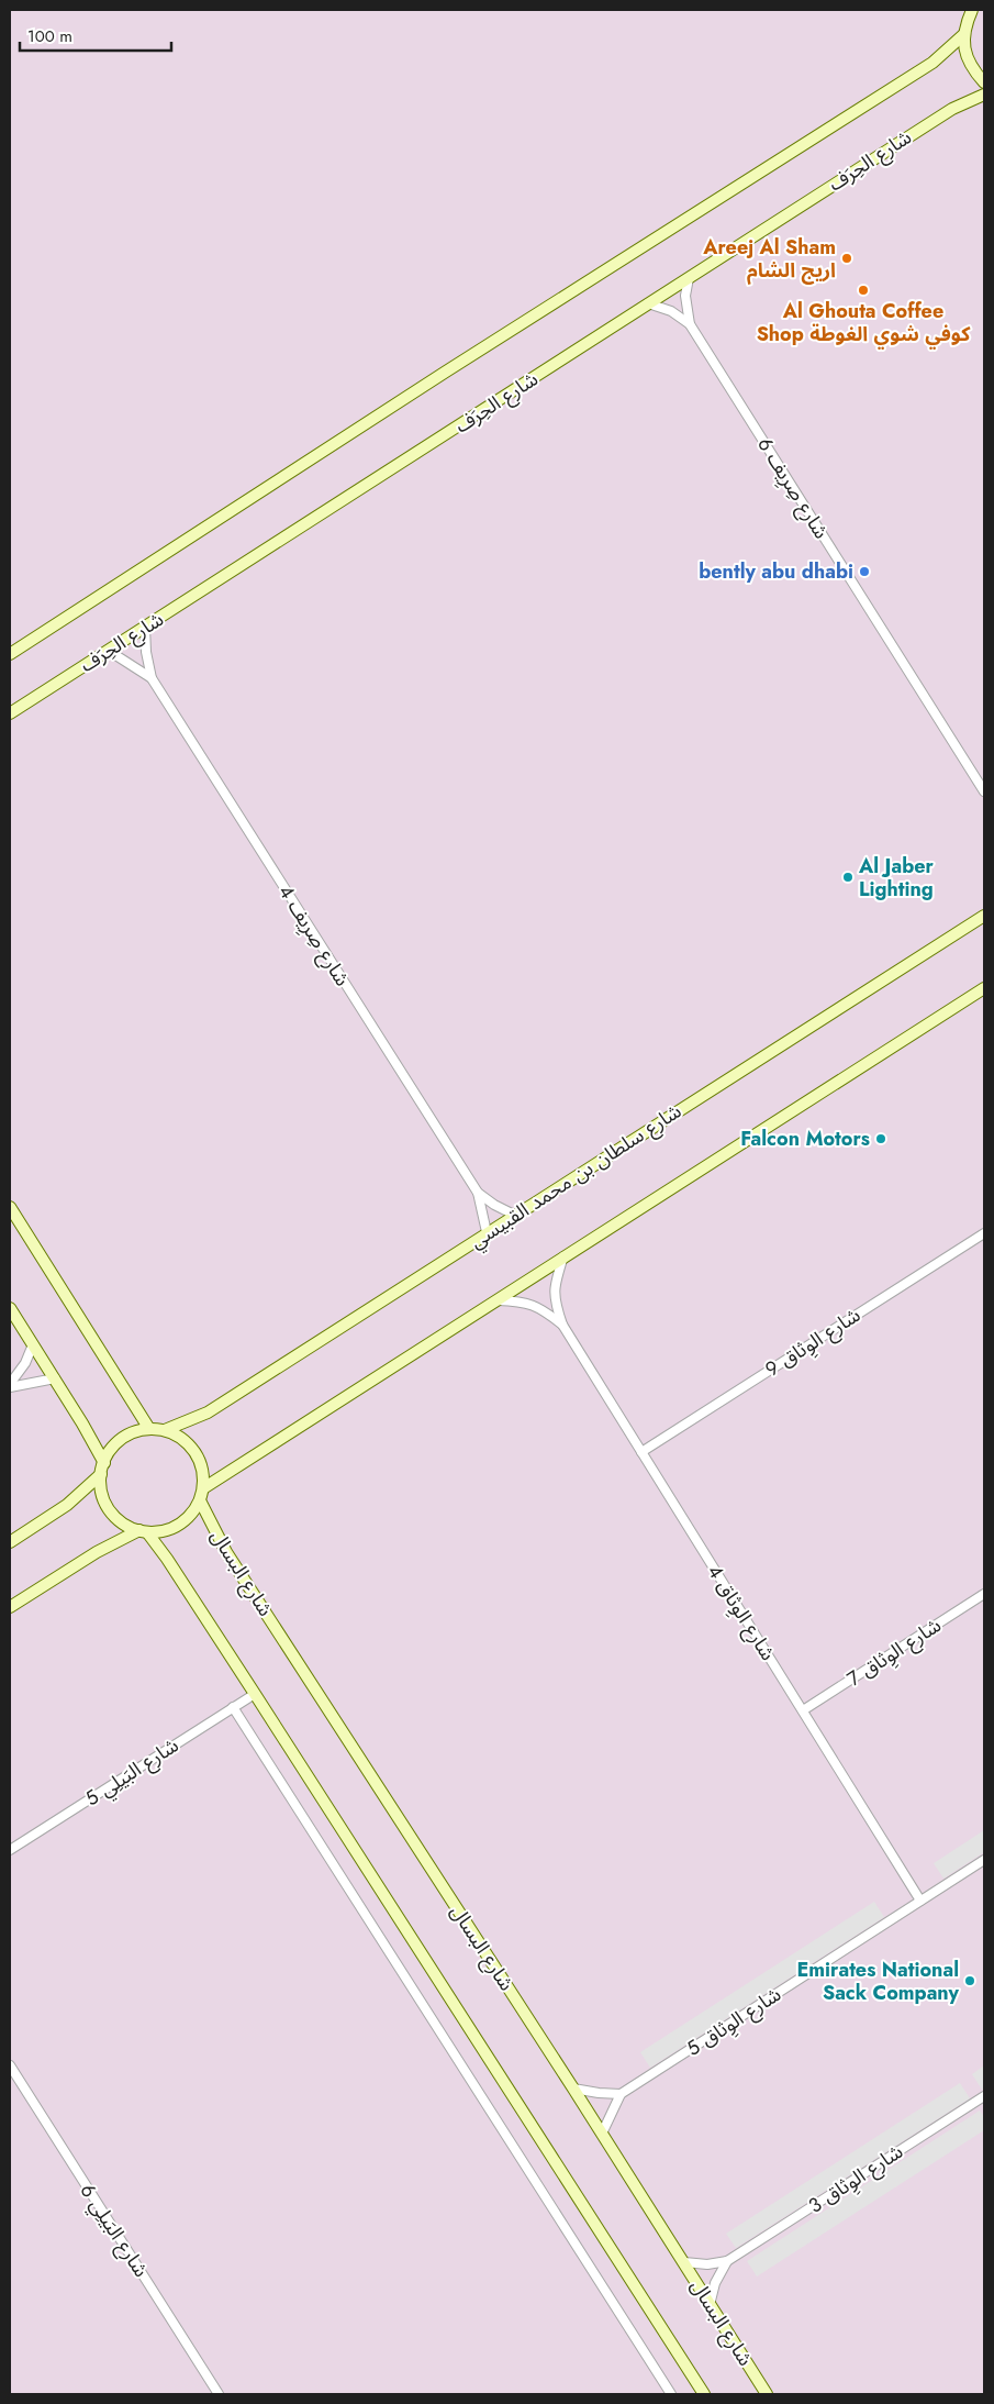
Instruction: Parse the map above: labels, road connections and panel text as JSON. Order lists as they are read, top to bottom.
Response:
{
  "streets": {
    "street": [
      "شارع الحِرَف",
      "شارع صِرِيف 6",
      "شارع صِرِيف 4",
      "شارع سلطان بن محمد القبيسي",
      "شارع الوِثاق 9",
      "شارع البسال",
      "شارع الوِثاق 4",
      "شارع الوِثاق 7",
      "شارع البَيلِي 5",
      "شارع الوِثاق 5",
      "شارع الوِثاق 3",
      "شارع البَيلِي 6"
    ]
  },
  "crossings": [
    ["شارع الحِرَف", "شارع صِرِيف 6"],
    ["شارع الحِرَف", "شارع صِرِيف 4"],
    ["شارع صِرِيف 4", "شارع سلطان بن محمد القبيسي"],
    ["شارع سلطان بن محمد القبيسي", "شارع البسال"],
    ["شارع الوِثاق 9", "شارع الوِثاق 4"],
    ["شارع البسال", "شارع الوِثاق 3"],
    ["شارع الوِثاق 4", "شارع الوِثاق 7"],
    ["شارع الوِثاق 4", "شارع الوِثاق 5"]
  ],
  "places": [
    "Areej Al Sham اريج الشام",
    "Al Ghouta Coffee Shop كوفي شوي الغوطة",
    "bently abu dhabi",
    "Al Jaber Lighting",
    "Falcon Motors",
    "Emirates National Sack Company"
  ],
  "scale_bar": "100 m"
}
